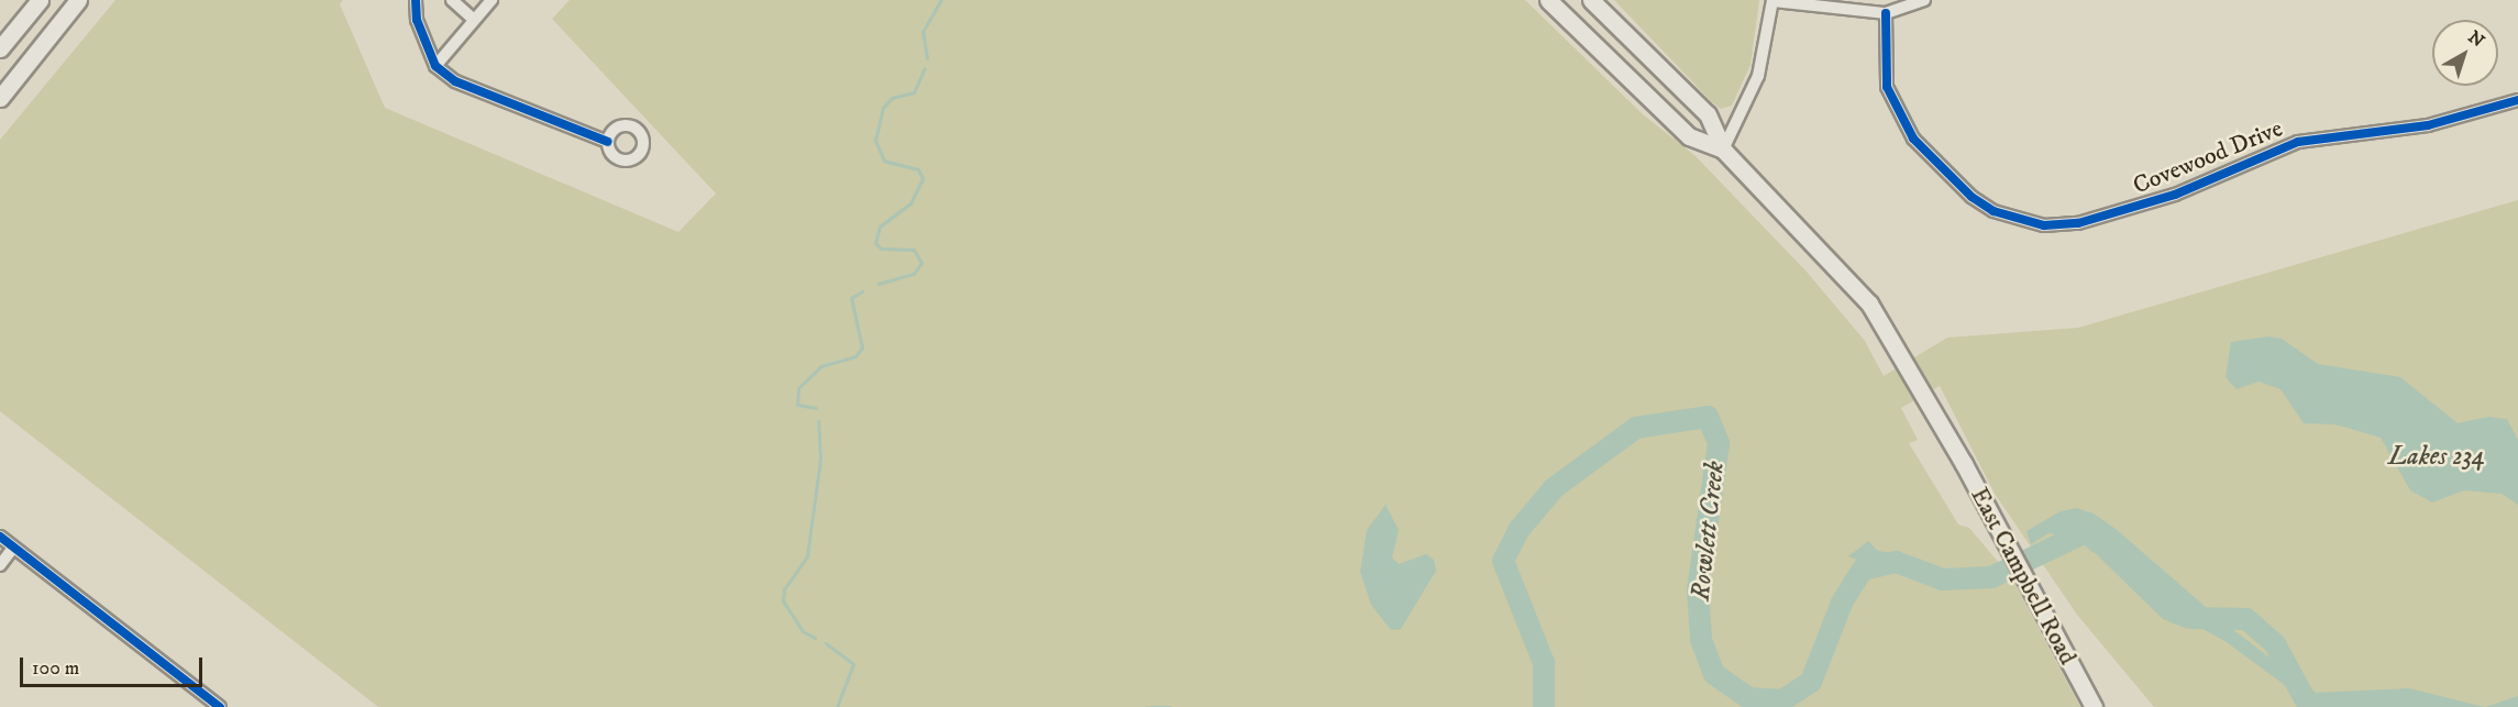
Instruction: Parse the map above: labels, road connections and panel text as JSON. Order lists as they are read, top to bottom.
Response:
{
  "streets": {
    "main road": ["East Campbell Road"],
    "street": ["Covewood Drive"]
  },
  "water": ["Lakes 234", "Rowlett Creek"],
  "scale_bar": "100 m",
  "north": "top right"
}
